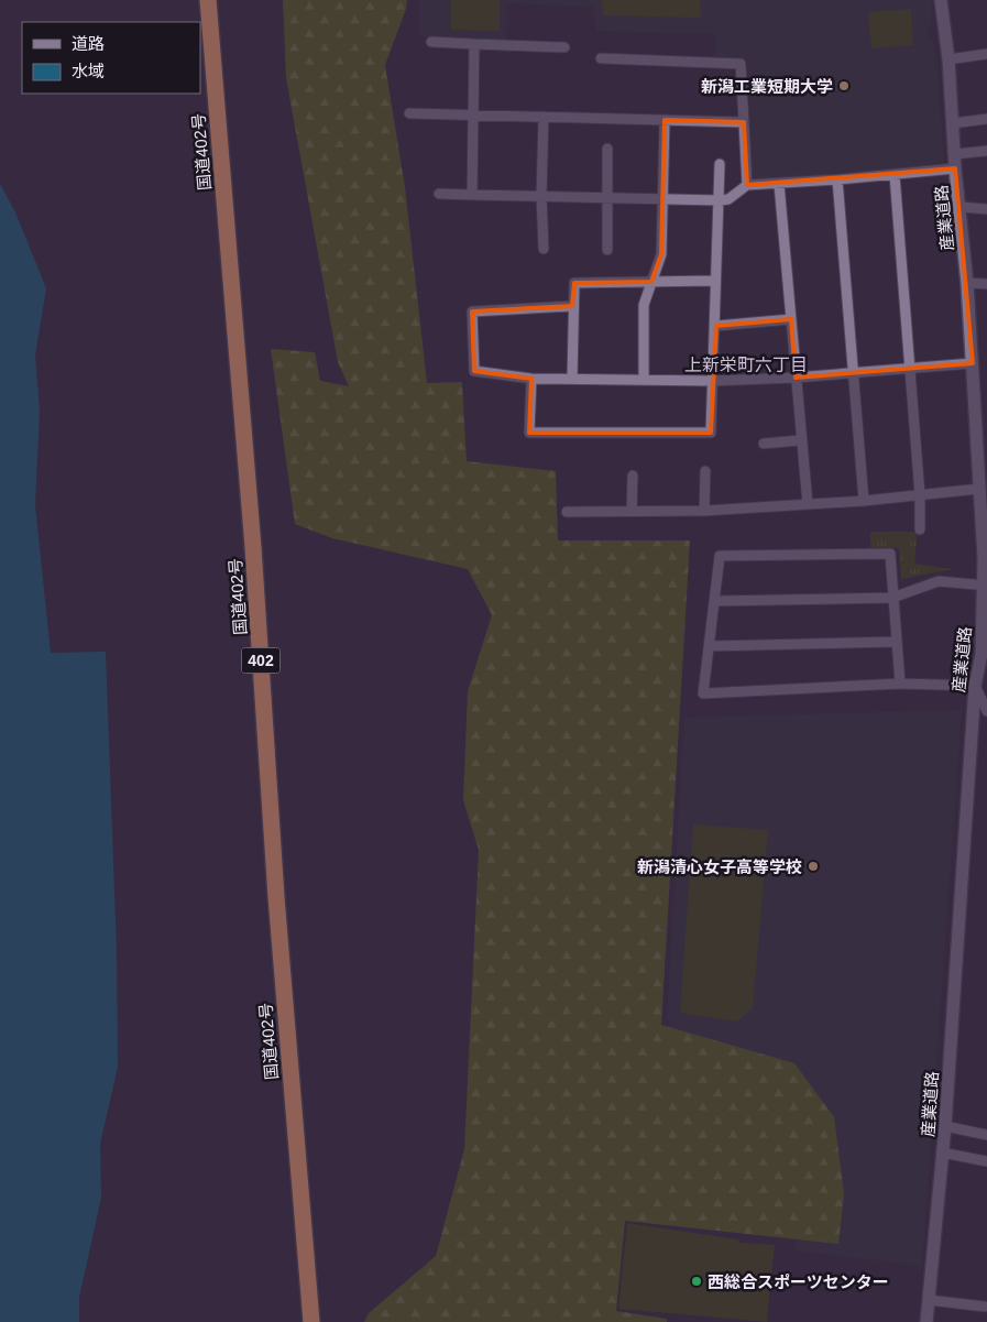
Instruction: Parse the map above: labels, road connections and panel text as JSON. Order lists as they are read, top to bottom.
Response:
{
  "streets": {
    "highway": ["国道402号", "402"],
    "street": ["産業道路"]
  },
  "districts": ["上新栄町六丁目"],
  "places": ["新潟工業短期大学", "新潟清心女子高等学校", "西総合スポーツセンター"],
  "legend": ["道路", "水域"]
}
